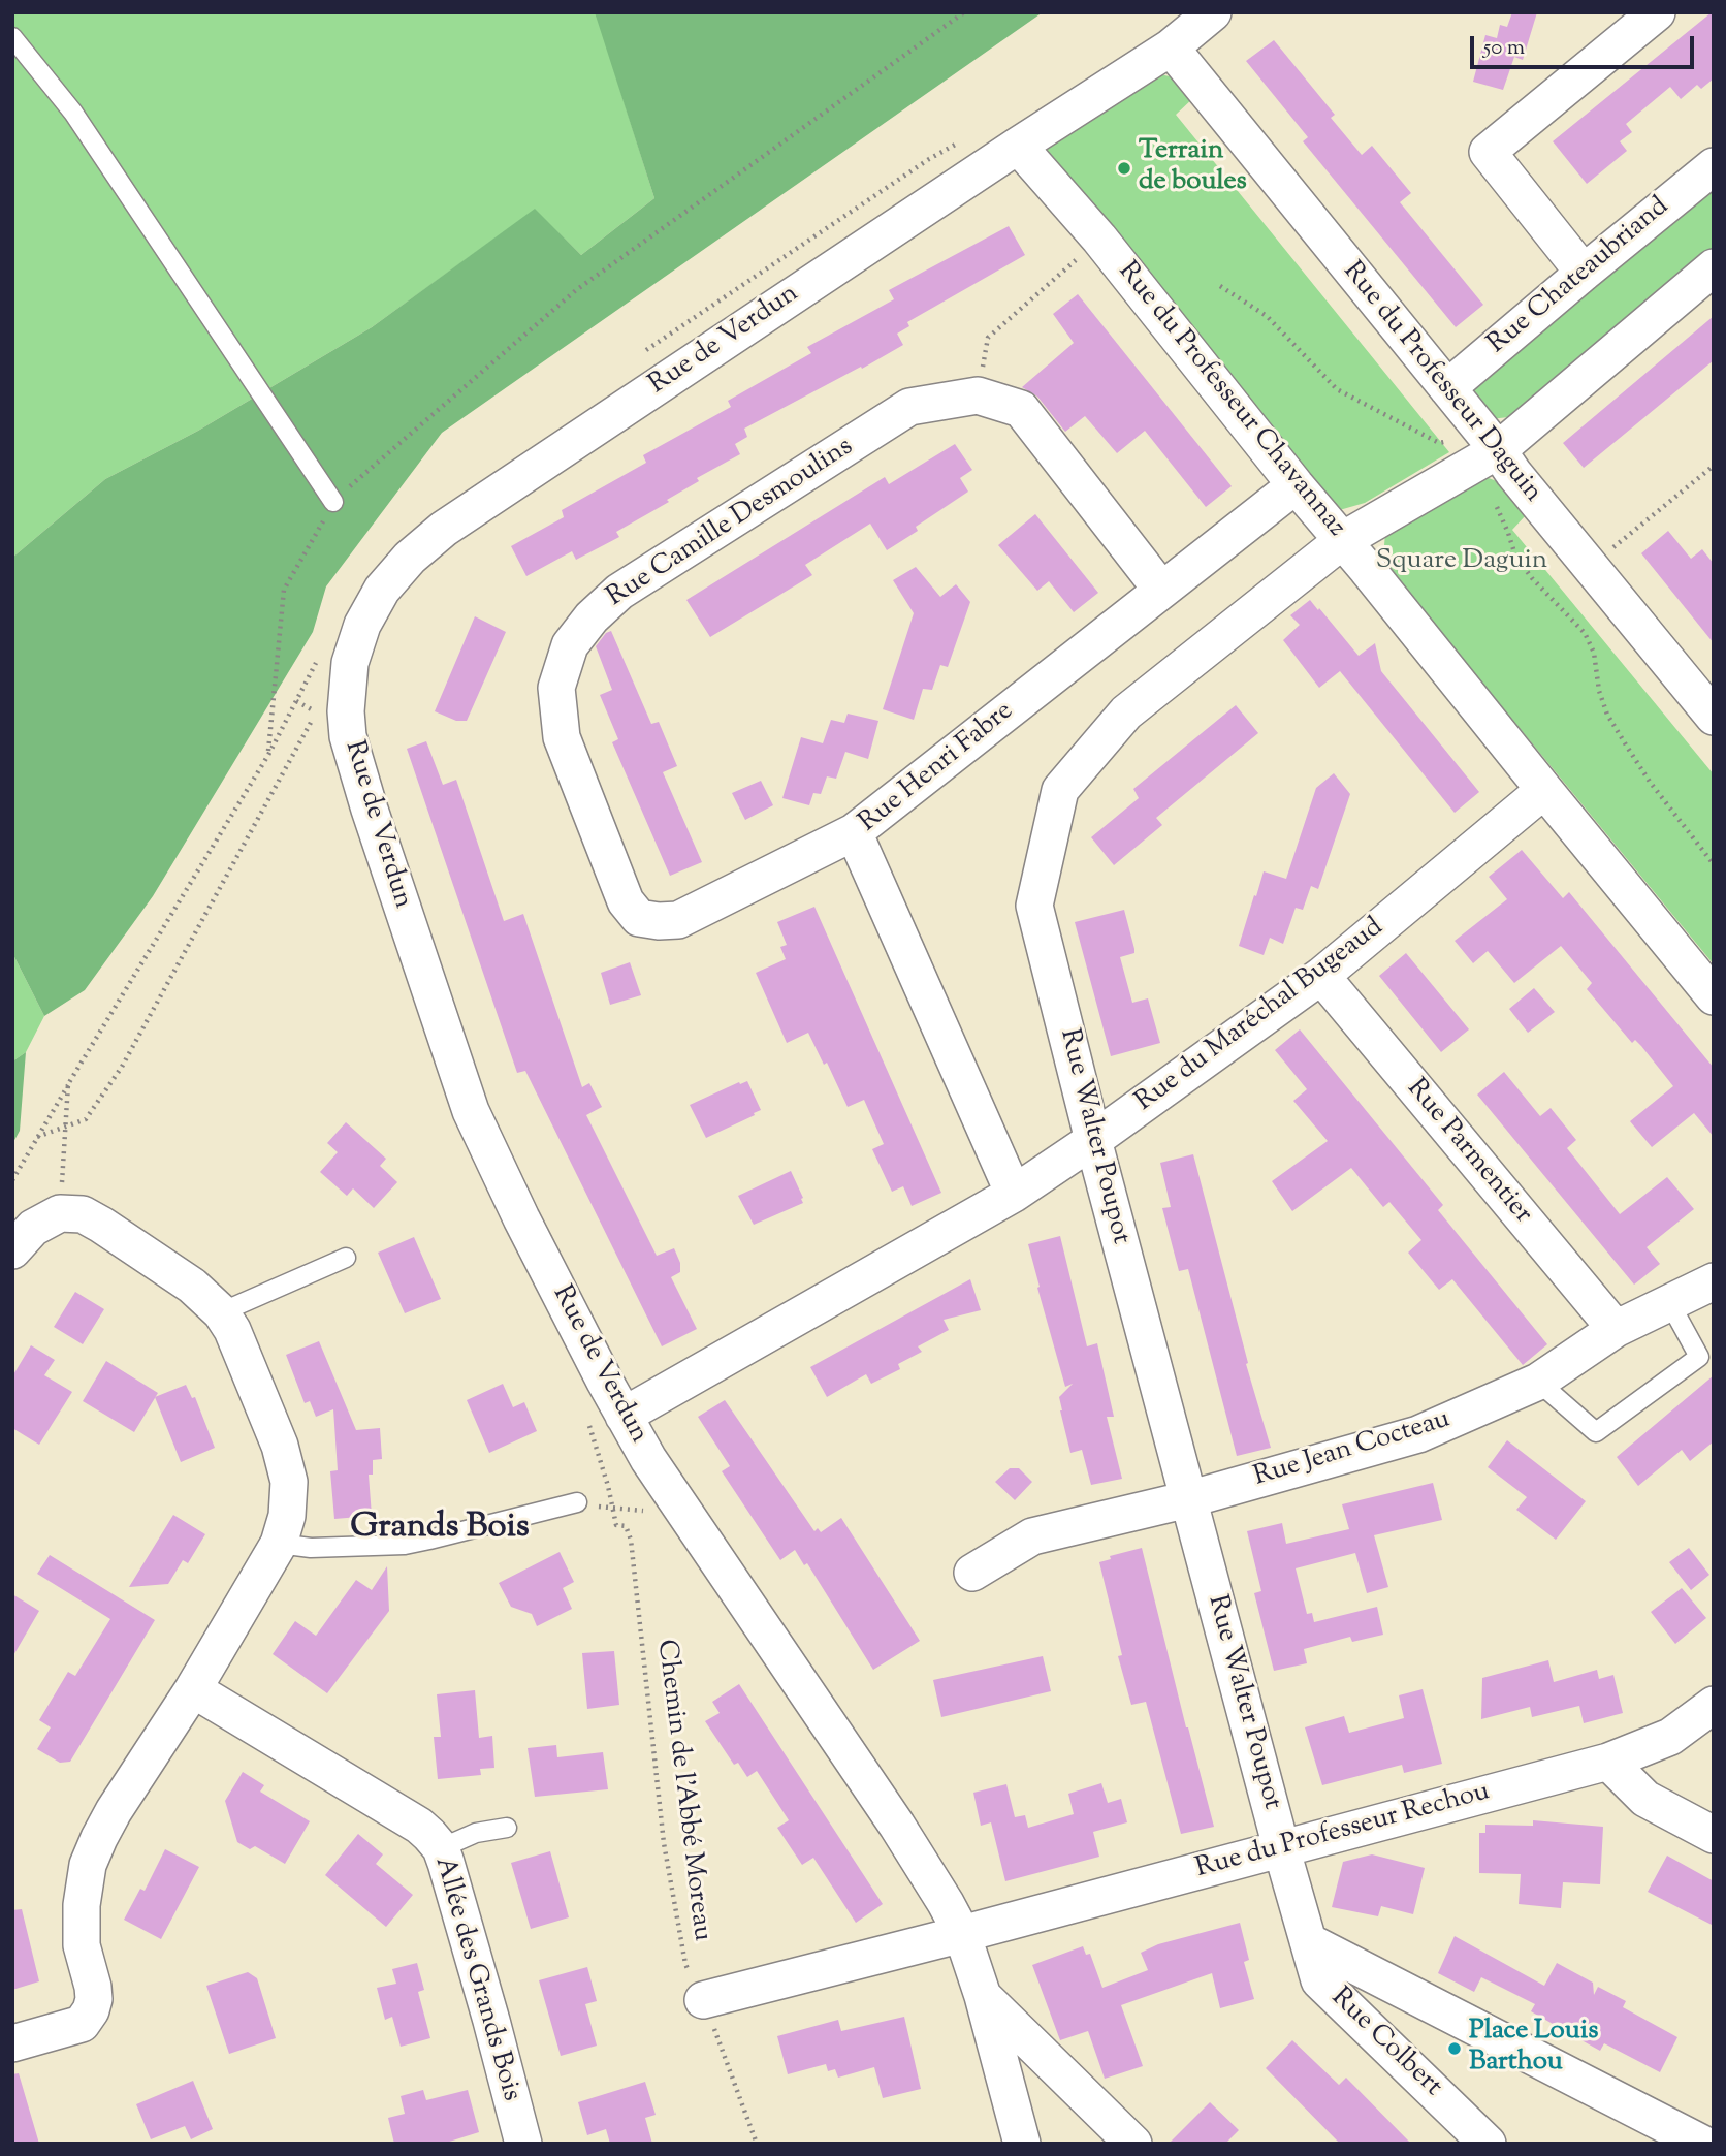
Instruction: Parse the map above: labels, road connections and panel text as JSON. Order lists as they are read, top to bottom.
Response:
{
  "streets": {
    "street": [
      "Rue Chateaubriand",
      "Rue de Verdun",
      "Rue du Professeur Daguin",
      "Rue du Professeur Chavannaz",
      "Rue Camille Desmoulins",
      "Rue Henri Fabre",
      "Rue du Maréchal Bugeaud",
      "Rue Walter Poupot",
      "Rue Parmentier",
      "Rue Jean Cocteau",
      "Rue du Professeur Rechou",
      "Allée des Grands Bois",
      "Rue Colbert"
    ],
    "path": ["Chemin de l’Abbé Moreau"]
  },
  "crossings": [
    ["Rue Chateaubriand", "Rue du Professeur Daguin"],
    ["Rue de Verdun", "Rue du Professeur Daguin"],
    ["Rue de Verdun", "Rue du Professeur Chavannaz"],
    ["Rue de Verdun", "Rue du Maréchal Bugeaud"],
    ["Rue de Verdun", "Rue du Professeur Rechou"],
    ["Rue du Professeur Daguin", "Rue Walter Poupot"],
    ["Rue du Professeur Chavannaz", "Rue Henri Fabre"],
    ["Rue du Professeur Chavannaz", "Rue du Maréchal Bugeaud"],
    ["Rue du Professeur Chavannaz", "Rue Walter Poupot"],
    ["Rue Camille Desmoulins", "Rue Henri Fabre"],
    ["Rue Henri Fabre", "Rue du Maréchal Bugeaud"],
    ["Rue du Maréchal Bugeaud", "Rue Walter Poupot"],
    ["Rue du Maréchal Bugeaud", "Rue Parmentier"],
    ["Rue Walter Poupot", "Rue Jean Cocteau"],
    ["Rue Walter Poupot", "Rue du Professeur Rechou"],
    ["Rue Walter Poupot", "Rue Colbert"],
    ["Rue Parmentier", "Rue Jean Cocteau"],
    ["Chemin de l’Abbé Moreau", "Rue du Professeur Rechou"],
    ["Rue du Professeur Rechou", "Rue Colbert"]
  ],
  "districts": ["Grands Bois"],
  "parks": ["Square Daguin"],
  "places": ["Terrain de boules", "Place Louis Barthou"],
  "scale_bar": "50 m"
}
